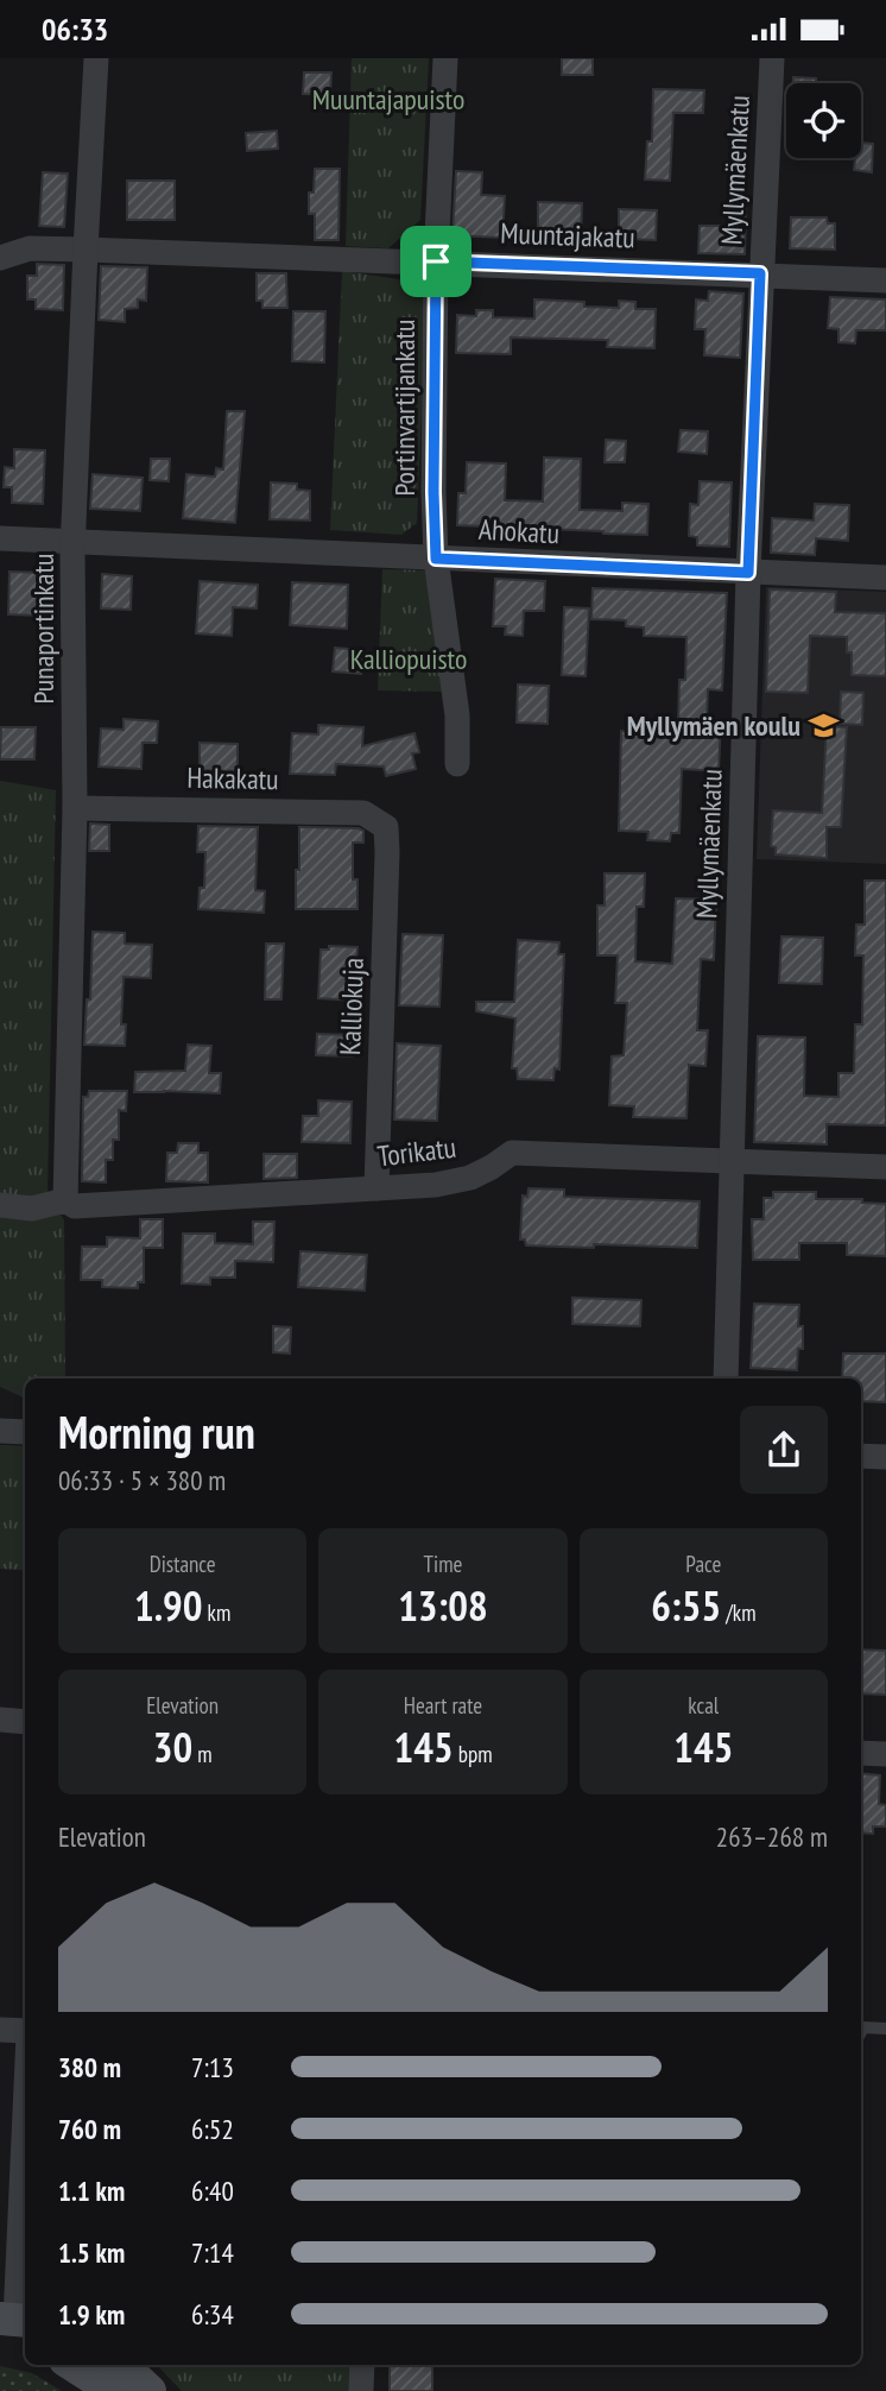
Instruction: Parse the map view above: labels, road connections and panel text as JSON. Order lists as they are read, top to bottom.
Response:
{
  "streets": {
    "street": [
      "Myllymäenkatu",
      "Muuntajakatu",
      "Portinvartijankatu",
      "Ahokatu",
      "Punaportinkatu",
      "Hakakatu",
      "Kalliokuja",
      "Torikatu"
    ]
  },
  "crossings": [
    ["Myllymäenkatu", "Muuntajakatu"],
    ["Myllymäenkatu", "Ahokatu"],
    ["Myllymäenkatu", "Torikatu"],
    ["Muuntajakatu", "Portinvartijankatu"],
    ["Muuntajakatu", "Punaportinkatu"],
    ["Portinvartijankatu", "Ahokatu"],
    ["Ahokatu", "Punaportinkatu"],
    ["Punaportinkatu", "Hakakatu"],
    ["Punaportinkatu", "Torikatu"],
    ["Hakakatu", "Kalliokuja"],
    ["Kalliokuja", "Torikatu"]
  ],
  "parks": ["Muuntajapuisto", "Kalliopuisto"],
  "places": {
    "school or university": ["Myllymäen koulu"]
  },
  "page": {
    "status": "06:33",
    "heading": ["Morning run", "06:33 · 5 × 380 m"],
    "stats": [
      ["Distance", "1.90 km"],
      ["Time", "13:08"],
      ["Pace", "6:55 /km"],
      ["Elevation", "30 m"],
      ["Heart rate", "145 bpm"],
      ["kcal", "145"]
    ],
    "chart": ["Elevation", "263–268 m"],
    "list": [
      {
        "name": "380 m",
        "note": "7:13"
      },
      {
        "name": "760 m",
        "note": "6:52"
      },
      {
        "name": "1.1 km",
        "note": "6:40"
      },
      {
        "name": "1.5 km",
        "note": "7:14"
      },
      {
        "name": "1.9 km",
        "note": "6:34"
      }
    ]
  }
}
